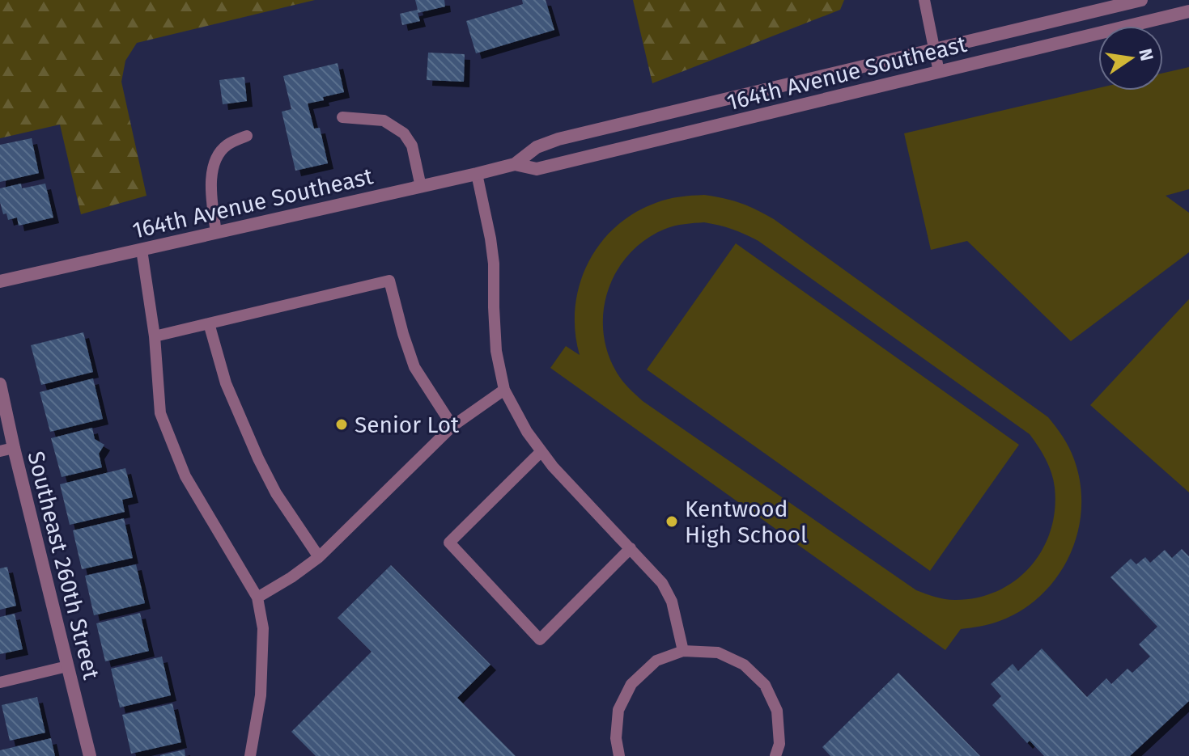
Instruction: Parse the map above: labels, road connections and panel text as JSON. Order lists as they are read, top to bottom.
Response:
{
  "streets": {
    "street": ["164th Avenue Southeast", "Southeast 260th Street"]
  },
  "places": ["Senior Lot", "Kentwood High School"],
  "north": "right"
}
